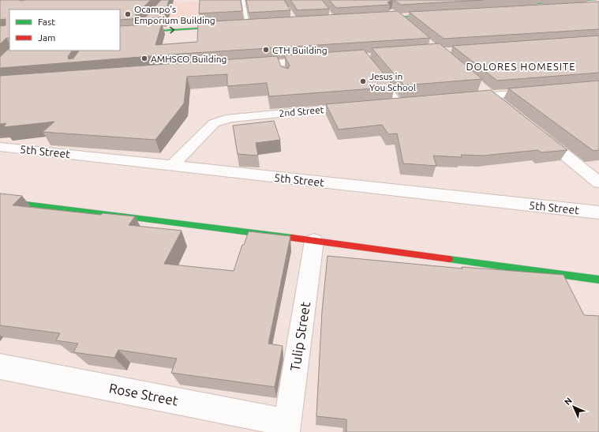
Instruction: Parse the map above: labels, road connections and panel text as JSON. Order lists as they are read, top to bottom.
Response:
{
  "streets": {
    "street": [
      "2nd Street",
      "5th Street",
      "Tulip Street",
      "Rose Street"
    ]
  },
  "crossings": [
    ["2nd Street", "5th Street"],
    ["Tulip Street", "Rose Street"]
  ],
  "districts": ["DOLORES HOMESITE"],
  "places": [
    "Ocampo's Emporium Building",
    "CTH Building",
    "AMHSCO Building",
    "Jesus in You School"
  ],
  "legend": ["Fast", "Jam"],
  "north": "top left"
}
